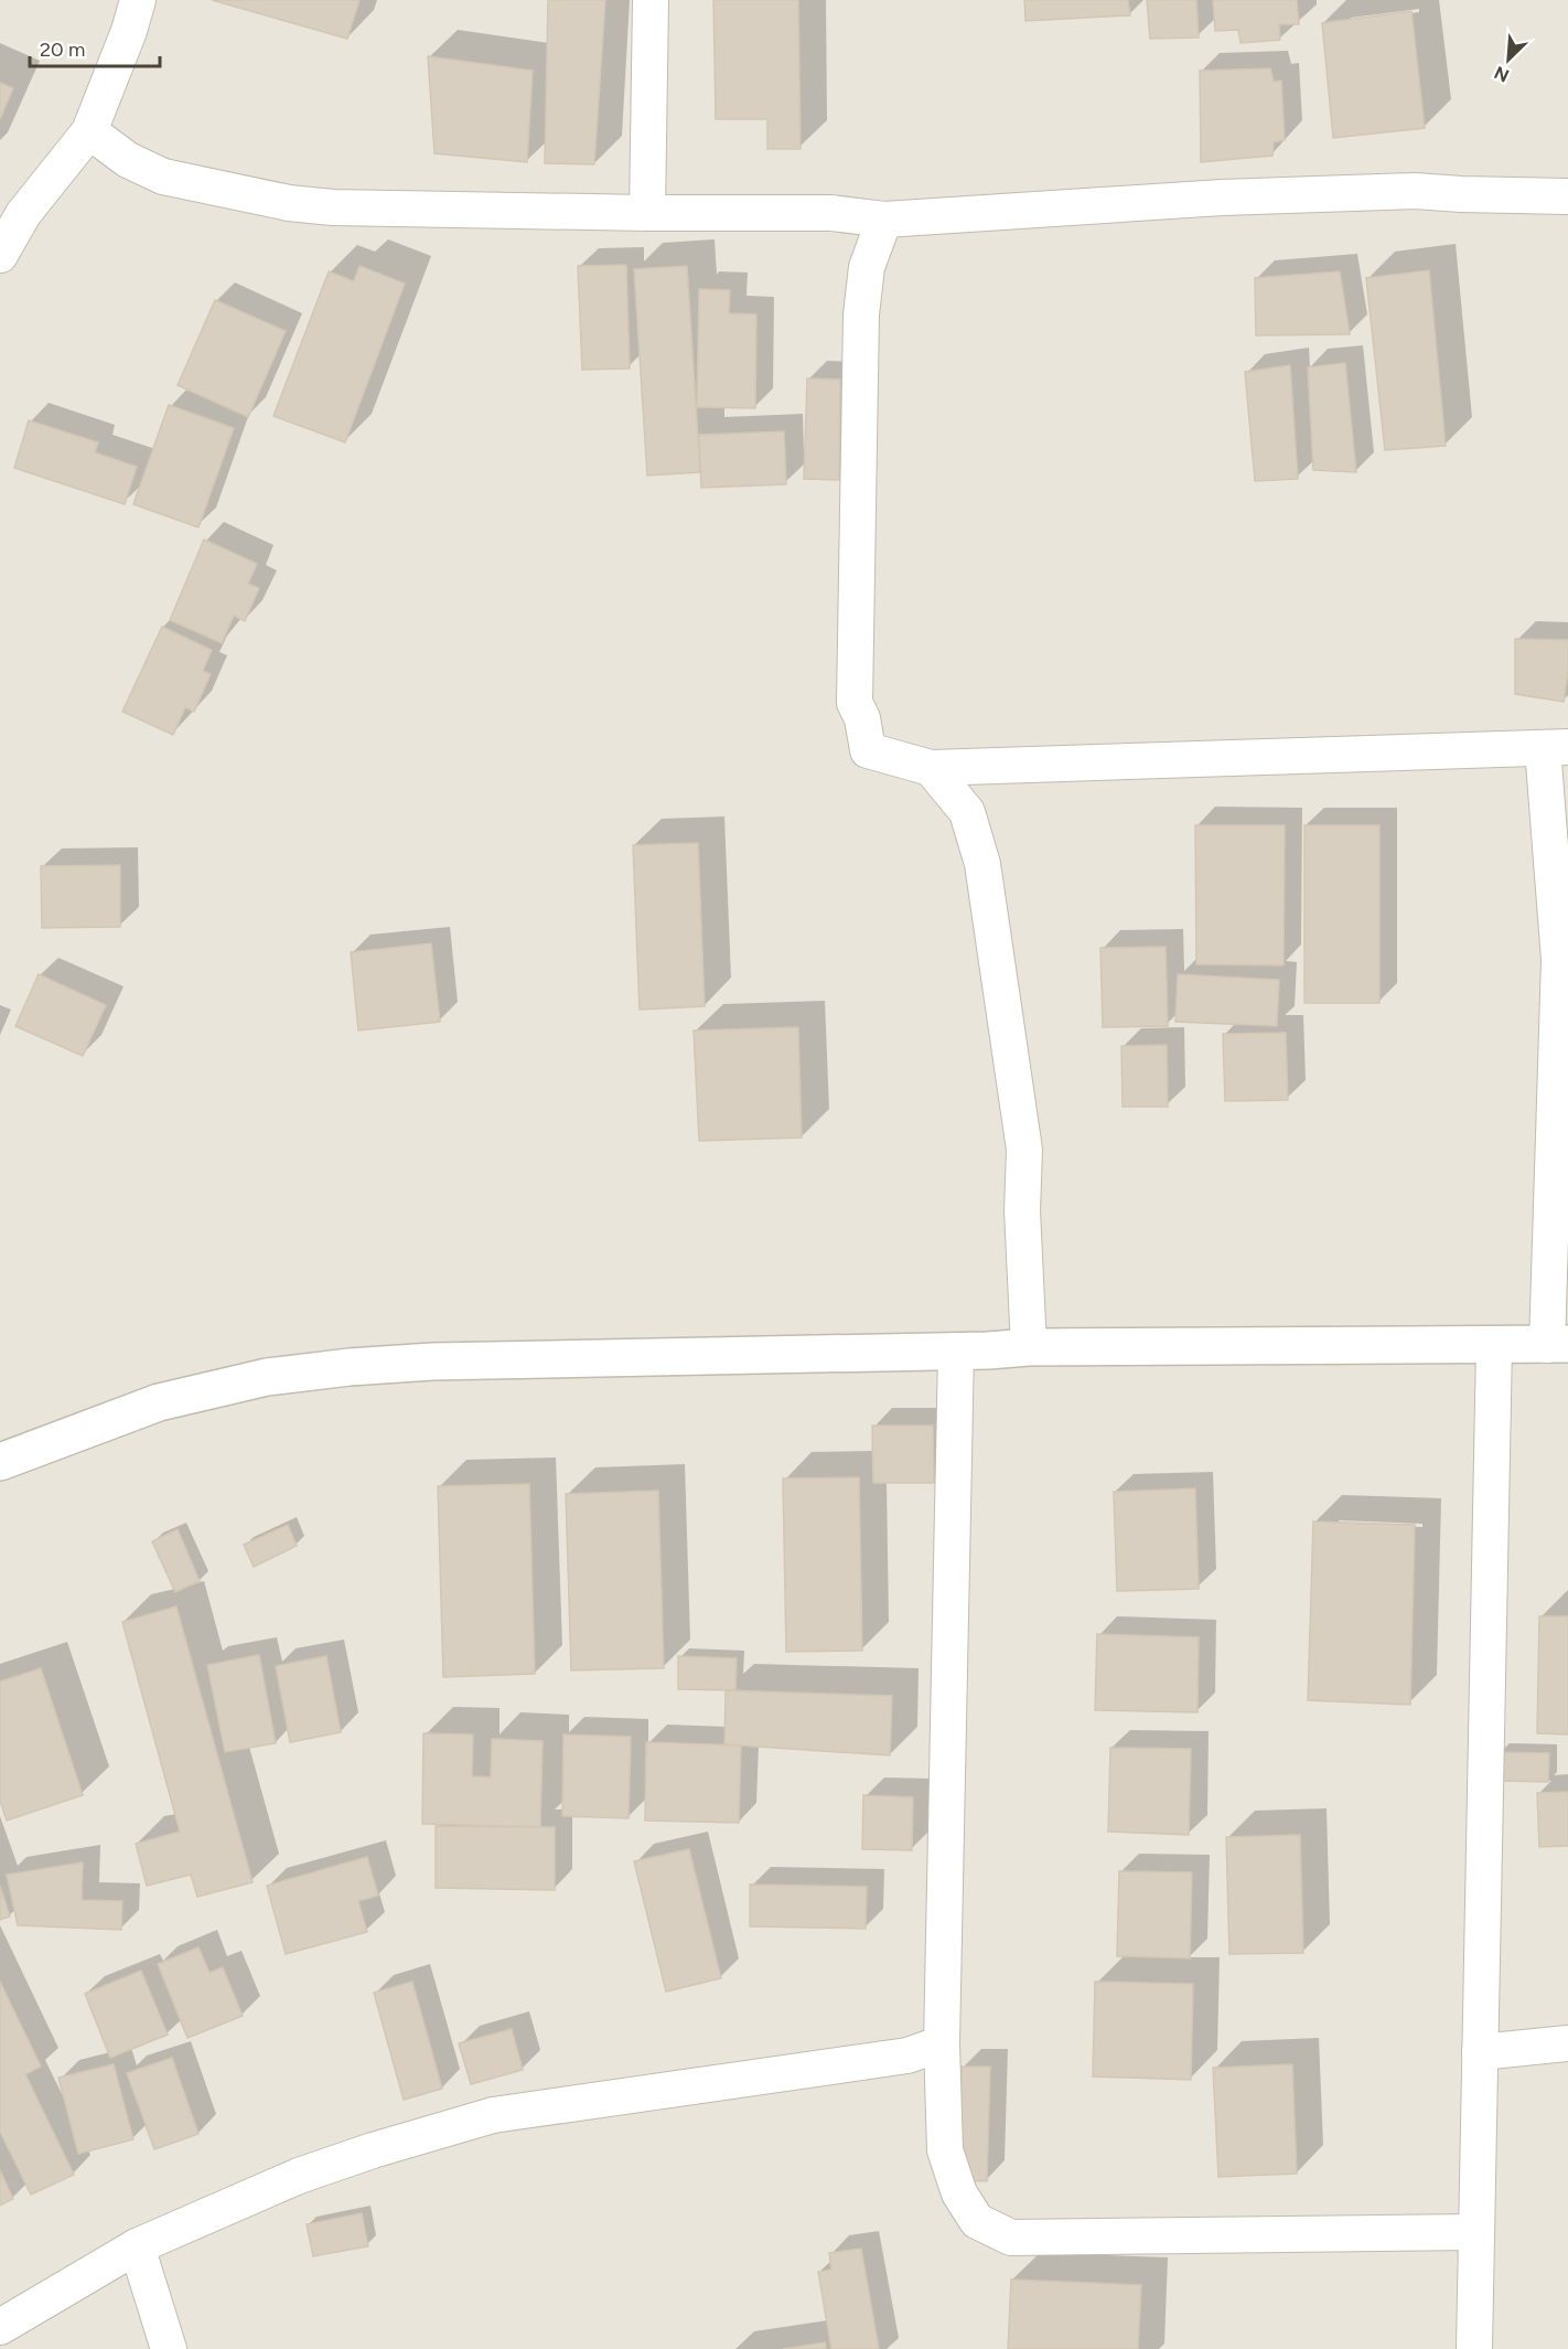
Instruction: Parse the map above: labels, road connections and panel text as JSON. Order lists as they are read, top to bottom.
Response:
{
  "scale_bar": "20 m",
  "north": "bottom left"
}
